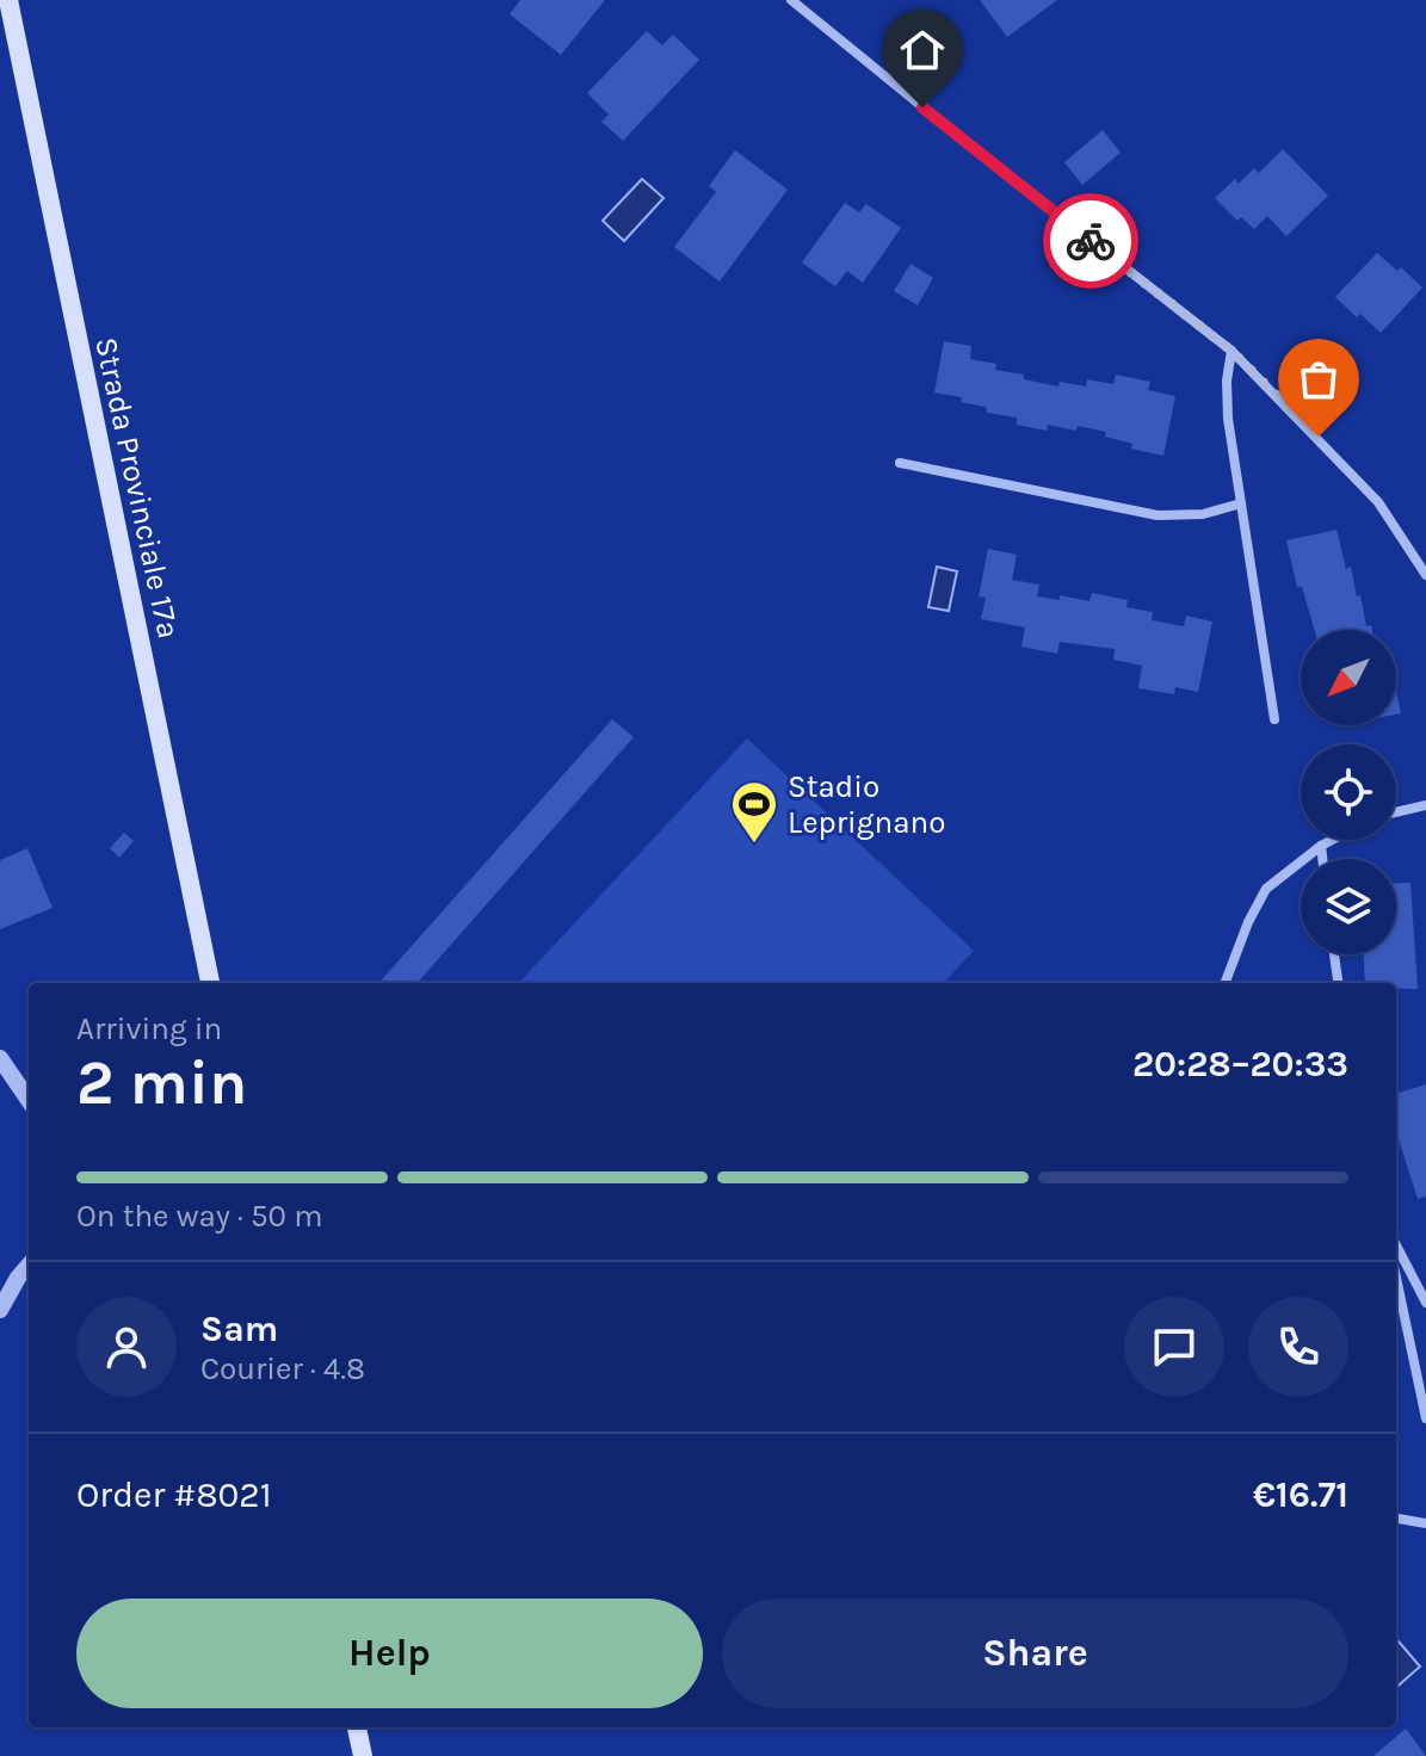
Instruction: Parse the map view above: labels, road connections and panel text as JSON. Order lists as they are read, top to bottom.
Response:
{
  "streets": {
    "main road": ["Strada Provinciale 17a"]
  },
  "places": {
    "sports": ["Stadio Leprignano"]
  },
  "north": "bottom left",
  "page": {
    "heading": ["2 min", "Arriving in", "20:28–20:33"],
    "panel": [
      "Sam",
      "Courier · 4.8",
      "Order #8021",
      "€16.71"
    ],
    "bar": "On the way · 50 m",
    "buttons": ["Help", "Share"]
  }
}
